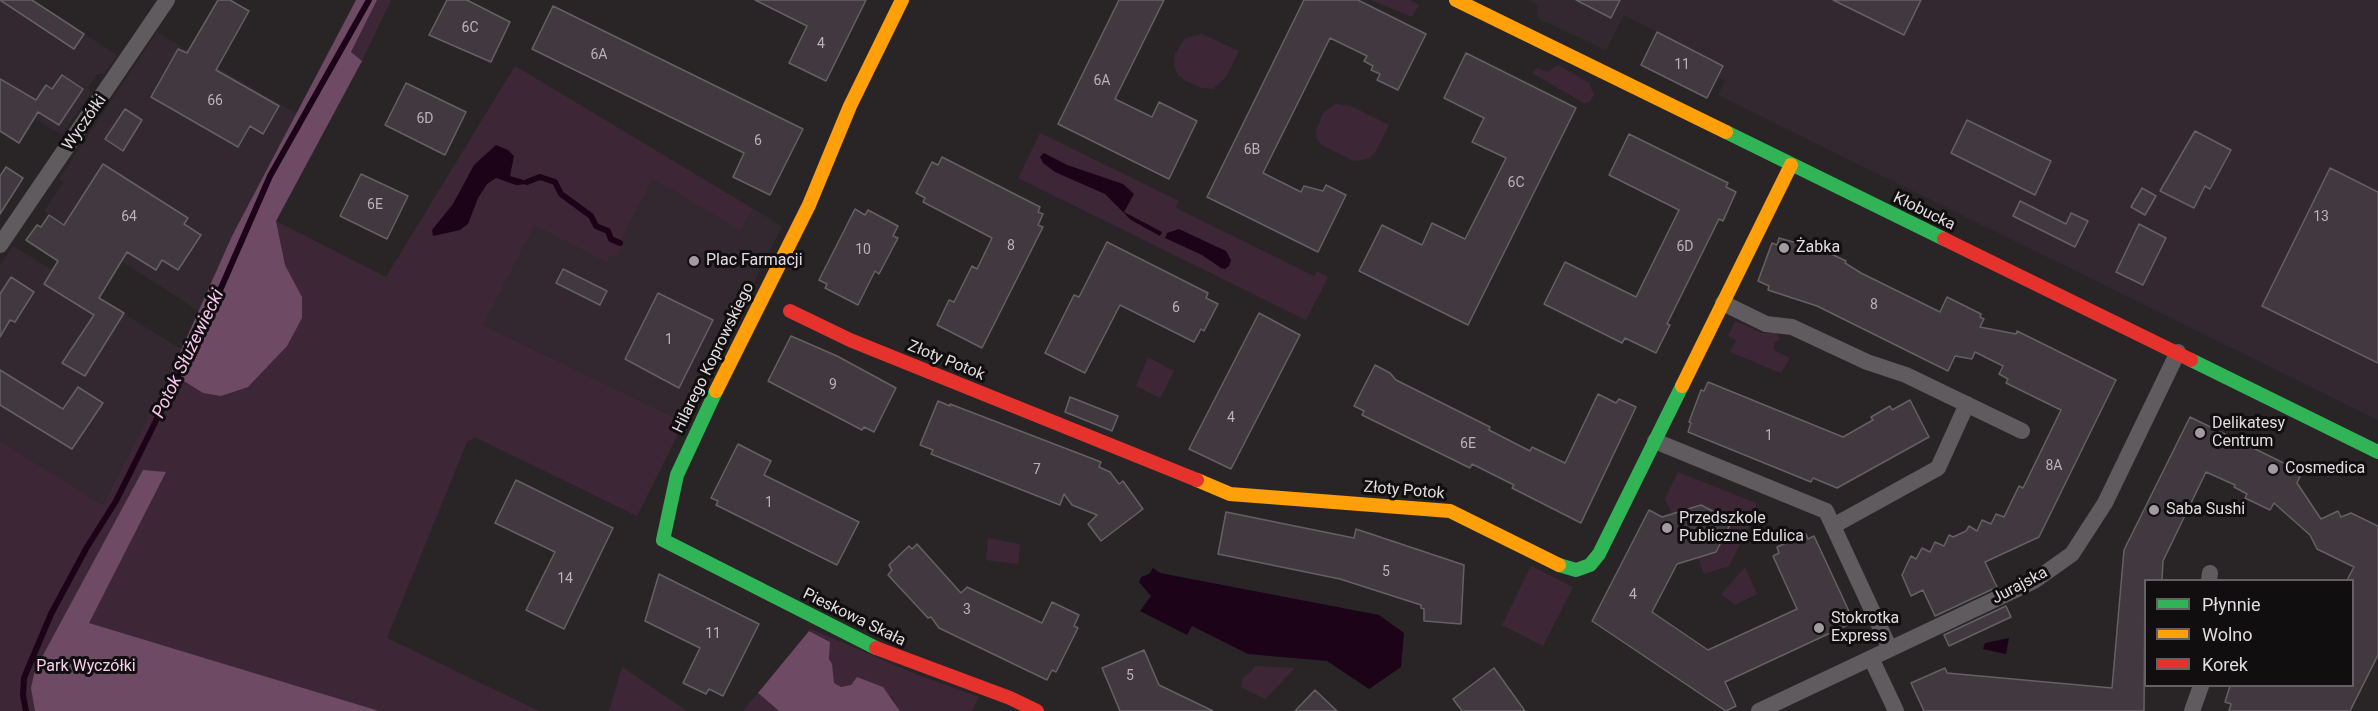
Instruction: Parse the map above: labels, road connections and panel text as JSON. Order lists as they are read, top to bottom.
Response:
{
  "streets": {
    "street": [
      "Wyczółki",
      "Kłobucka",
      "Hilarego Koprowskiego",
      "Złoty Potok",
      "Jurajska",
      "Pieskowa Skała"
    ]
  },
  "crossings": [
    ["Kłobucka", "Złoty Potok"],
    ["Kłobucka", "Jurajska"],
    ["Hilarego Koprowskiego", "Pieskowa Skała"]
  ],
  "water": ["Potok Służewiecki"],
  "parks": ["Park Wyczółki"],
  "places": [
    "Żabka",
    "Plac Farmacji",
    "Delikatesy Centrum",
    "Cosmedica",
    "Saba Sushi",
    "Przedszkole Publiczne Edulica",
    "Stokrotka Express"
  ],
  "house_numbers": [
    "6C",
    "4",
    "6A",
    "11",
    "6A",
    "66",
    "6D",
    "6",
    "6B",
    "6C",
    "6E",
    "64",
    "13",
    "8",
    "6D",
    "10",
    "8",
    "6",
    "1",
    "9",
    "4",
    "1",
    "6E",
    "8A",
    "7",
    "1",
    "5",
    "14",
    "4",
    "3",
    "11",
    "5"
  ],
  "legend": ["Płynnie", "Wolno", "Korek"]
}
